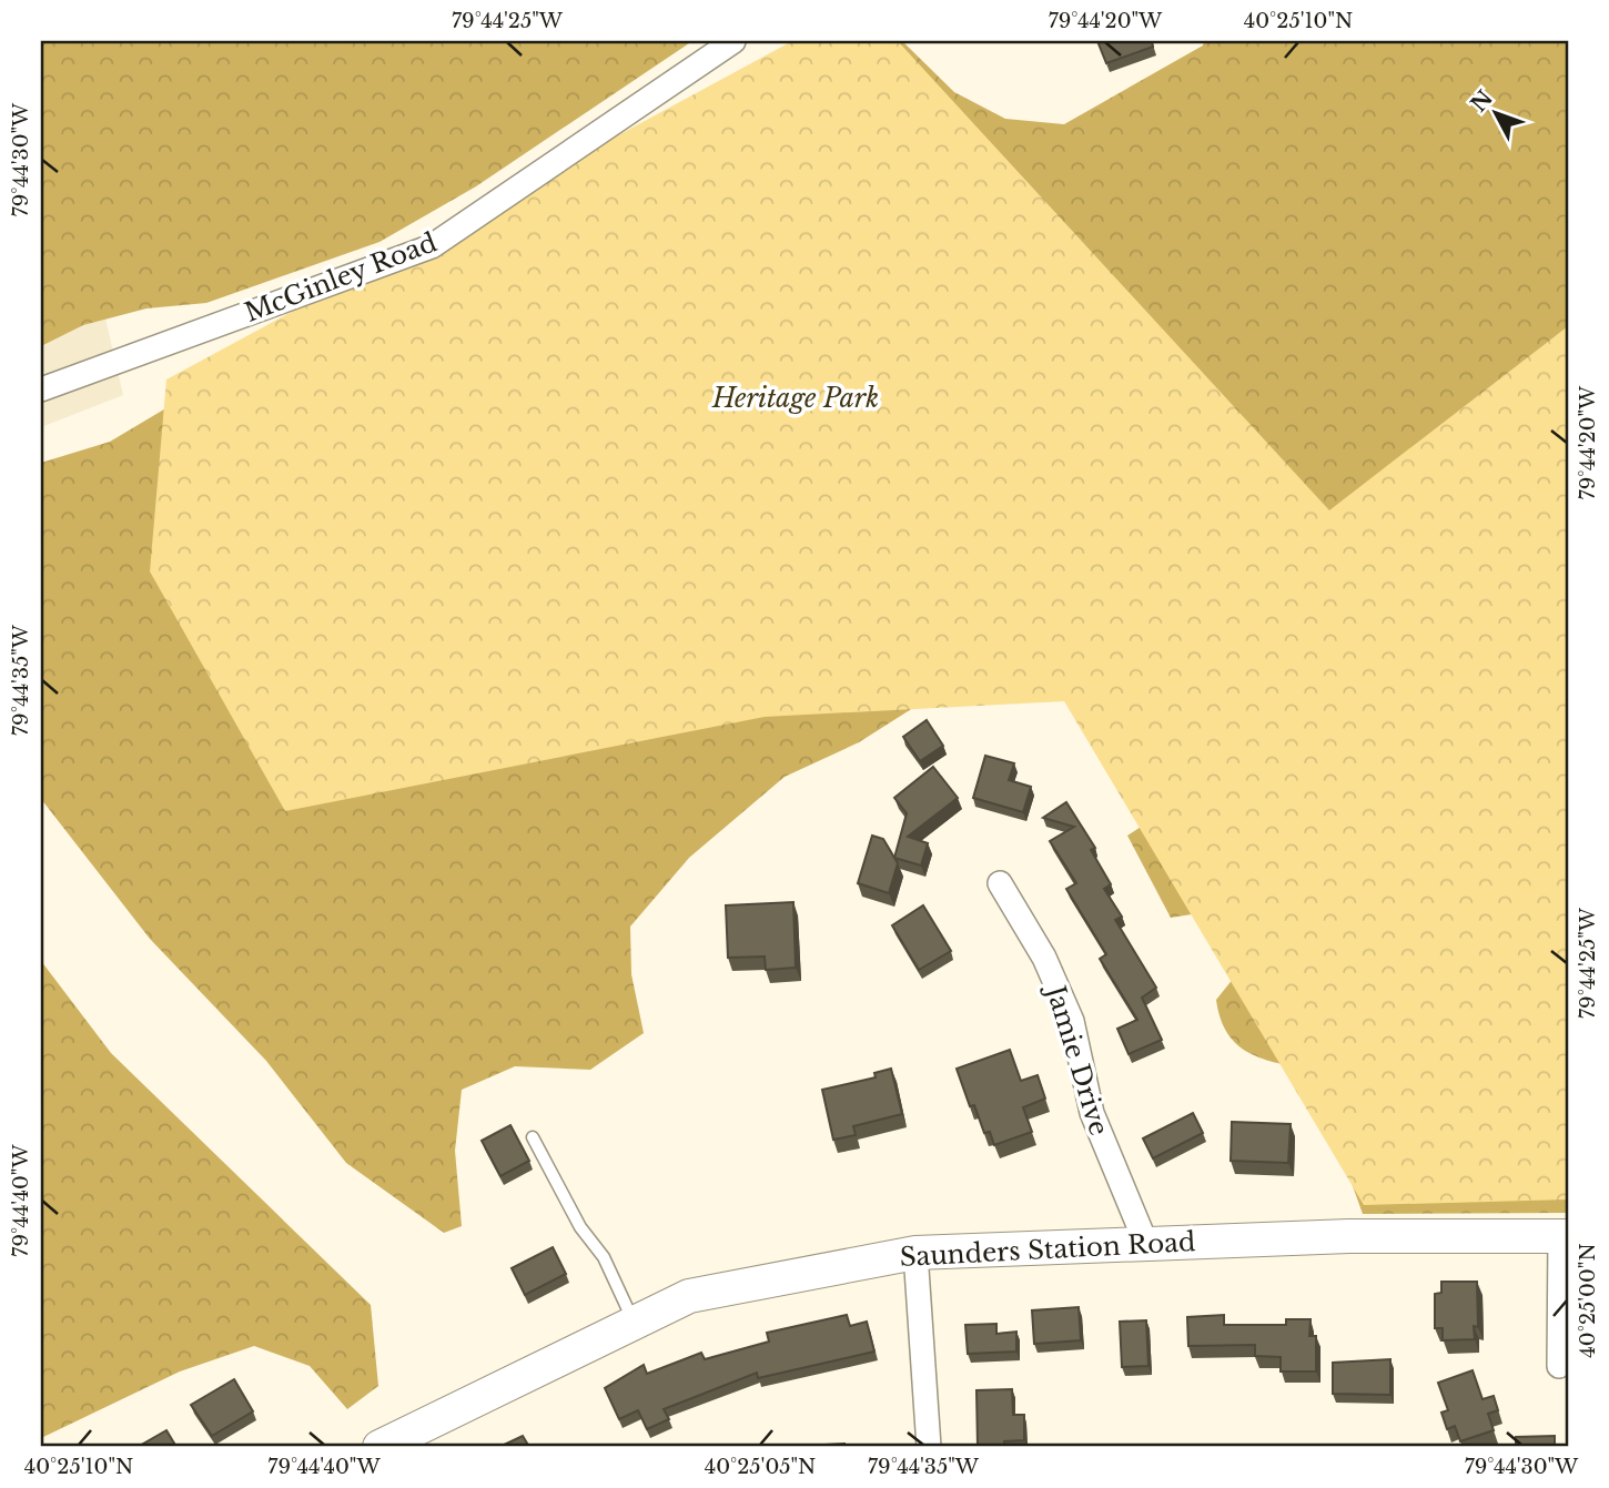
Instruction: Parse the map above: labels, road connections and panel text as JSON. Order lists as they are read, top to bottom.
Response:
{
  "streets": {
    "street": ["McGinley Road", "Jamie Drive", "Saunders Station Road"]
  },
  "crossings": [
    ["Jamie Drive", "Saunders Station Road"]
  ],
  "parks": ["Heritage Park"],
  "north": "top left",
  "coordinates": [
    "79°44'25\"W",
    "79°44'20\"W",
    "40°25'10\"N",
    "79°44'30\"W",
    "79°44'35\"W",
    "79°44'40\"W",
    "40°25'00\"N",
    "40°25'05\"N"
  ]
}
